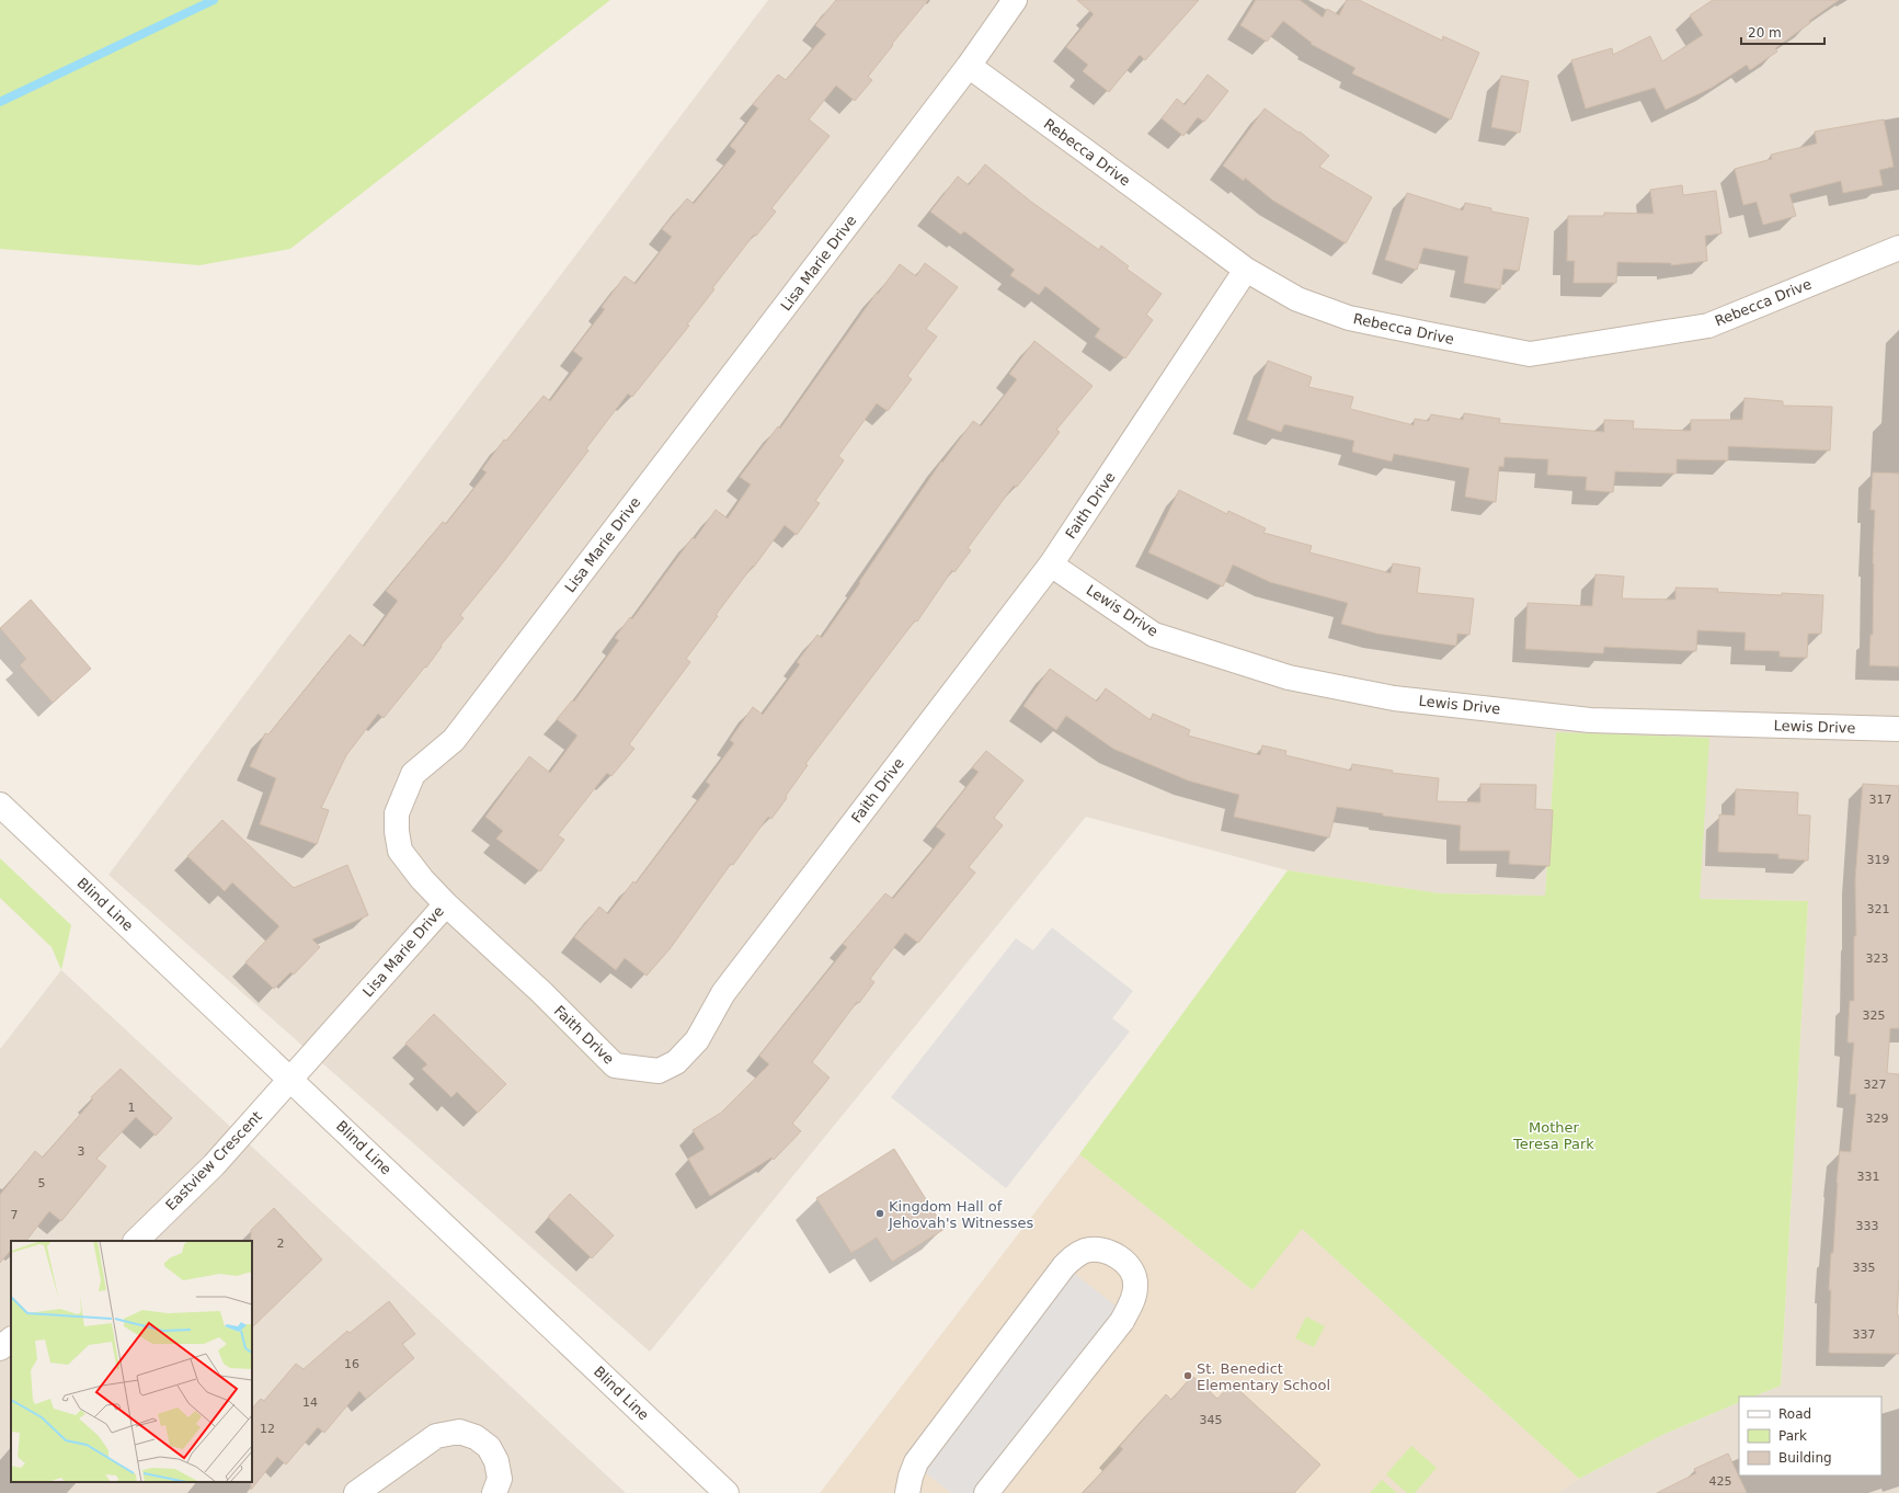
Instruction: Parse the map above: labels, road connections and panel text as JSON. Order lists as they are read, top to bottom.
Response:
{
  "streets": {
    "street": [
      "Rebecca Drive",
      "Lisa Marie Drive",
      "Faith Drive",
      "Lewis Drive",
      "Blind Line",
      "Eastview Crescent"
    ]
  },
  "crossings": [
    ["Rebecca Drive", "Lisa Marie Drive"],
    ["Rebecca Drive", "Faith Drive"],
    ["Lisa Marie Drive", "Faith Drive"],
    ["Lisa Marie Drive", "Blind Line"],
    ["Lisa Marie Drive", "Eastview Crescent"],
    ["Faith Drive", "Lewis Drive"],
    ["Blind Line", "Eastview Crescent"]
  ],
  "parks": ["Mother Teresa Park"],
  "places": ["Kingdom Hall of Jehovah's Witnesses", "St. Benedict Elementary School"],
  "house_numbers": [
    "317",
    "319",
    "321",
    "323",
    "325",
    "327",
    "1",
    "329",
    "3",
    "331",
    "5",
    "7",
    "333",
    "2",
    "335",
    "337",
    "16",
    "14",
    "345",
    "12",
    "425"
  ],
  "legend": ["Road", "Park", "Building"],
  "scale_bar": "20 m"
}
